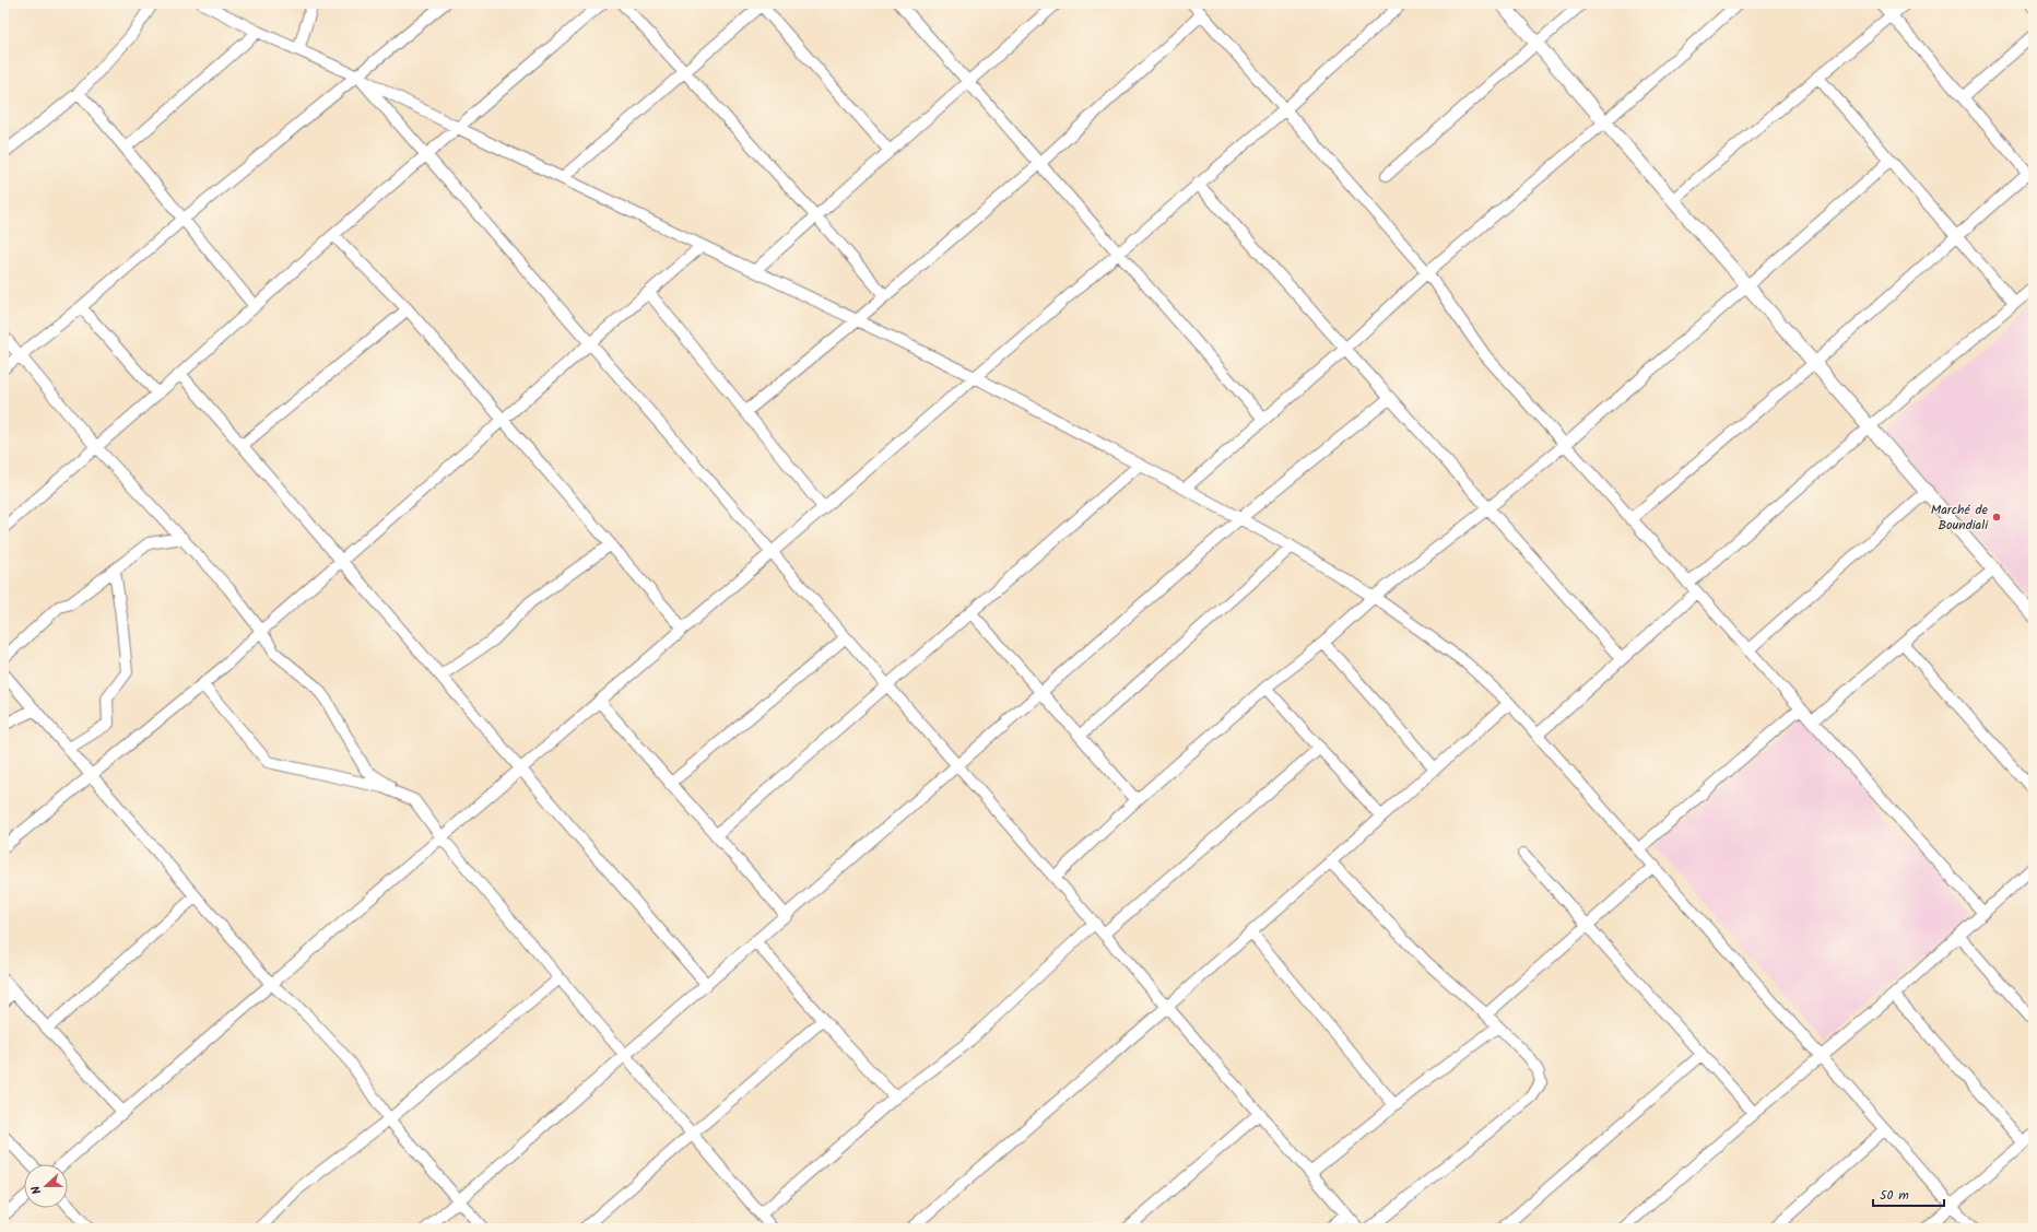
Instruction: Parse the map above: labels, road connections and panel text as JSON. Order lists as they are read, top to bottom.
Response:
{
  "places": ["Marché de Boundiali"],
  "scale_bar": "50 m",
  "north": "left"
}
